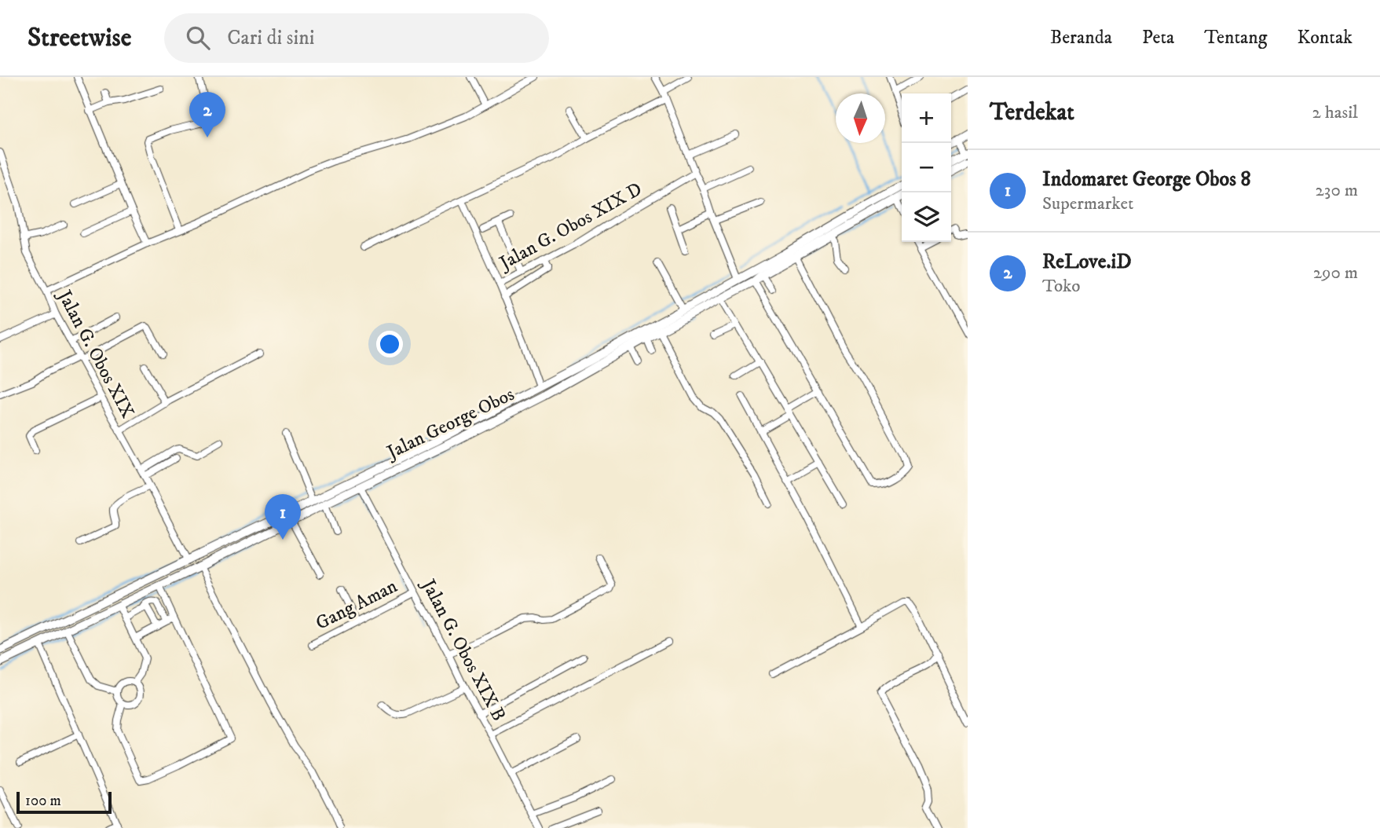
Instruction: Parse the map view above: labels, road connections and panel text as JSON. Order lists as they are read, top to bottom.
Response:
{
  "streets": {
    "main road": ["Jalan George Obos"],
    "street": [
      "Jalan G. Obos XIX D",
      "Jalan G. Obos XIX",
      "Gang Aman",
      "Jalan G. Obos XIX B"
    ]
  },
  "crossings": [
    ["Jalan G. Obos XIX D", "Jalan George Obos"],
    ["Jalan G. Obos XIX", "Jalan George Obos"],
    ["Jalan George Obos", "Jalan G. Obos XIX B"],
    ["Gang Aman", "Jalan G. Obos XIX B"]
  ],
  "scale_bar": "100 m",
  "north": "bottom",
  "page": {
    "header": "Streetwise",
    "search": "Cari di sini",
    "nav": [
      "Beranda",
      "Peta",
      "Tentang",
      "Kontak"
    ],
    "heading": ["Terdekat", "2 hasil"],
    "pins": ["2", "1"],
    "map_buttons": ["+", "−"],
    "list": [
      {
        "mark": "1",
        "name": "Indomaret George Obos 8",
        "note": "Supermarket",
        "value": "230 m"
      },
      {
        "mark": "2",
        "name": "ReLove.iD",
        "note": "Toko",
        "value": "290 m"
      }
    ],
    "scale": "100 m"
  }
}
